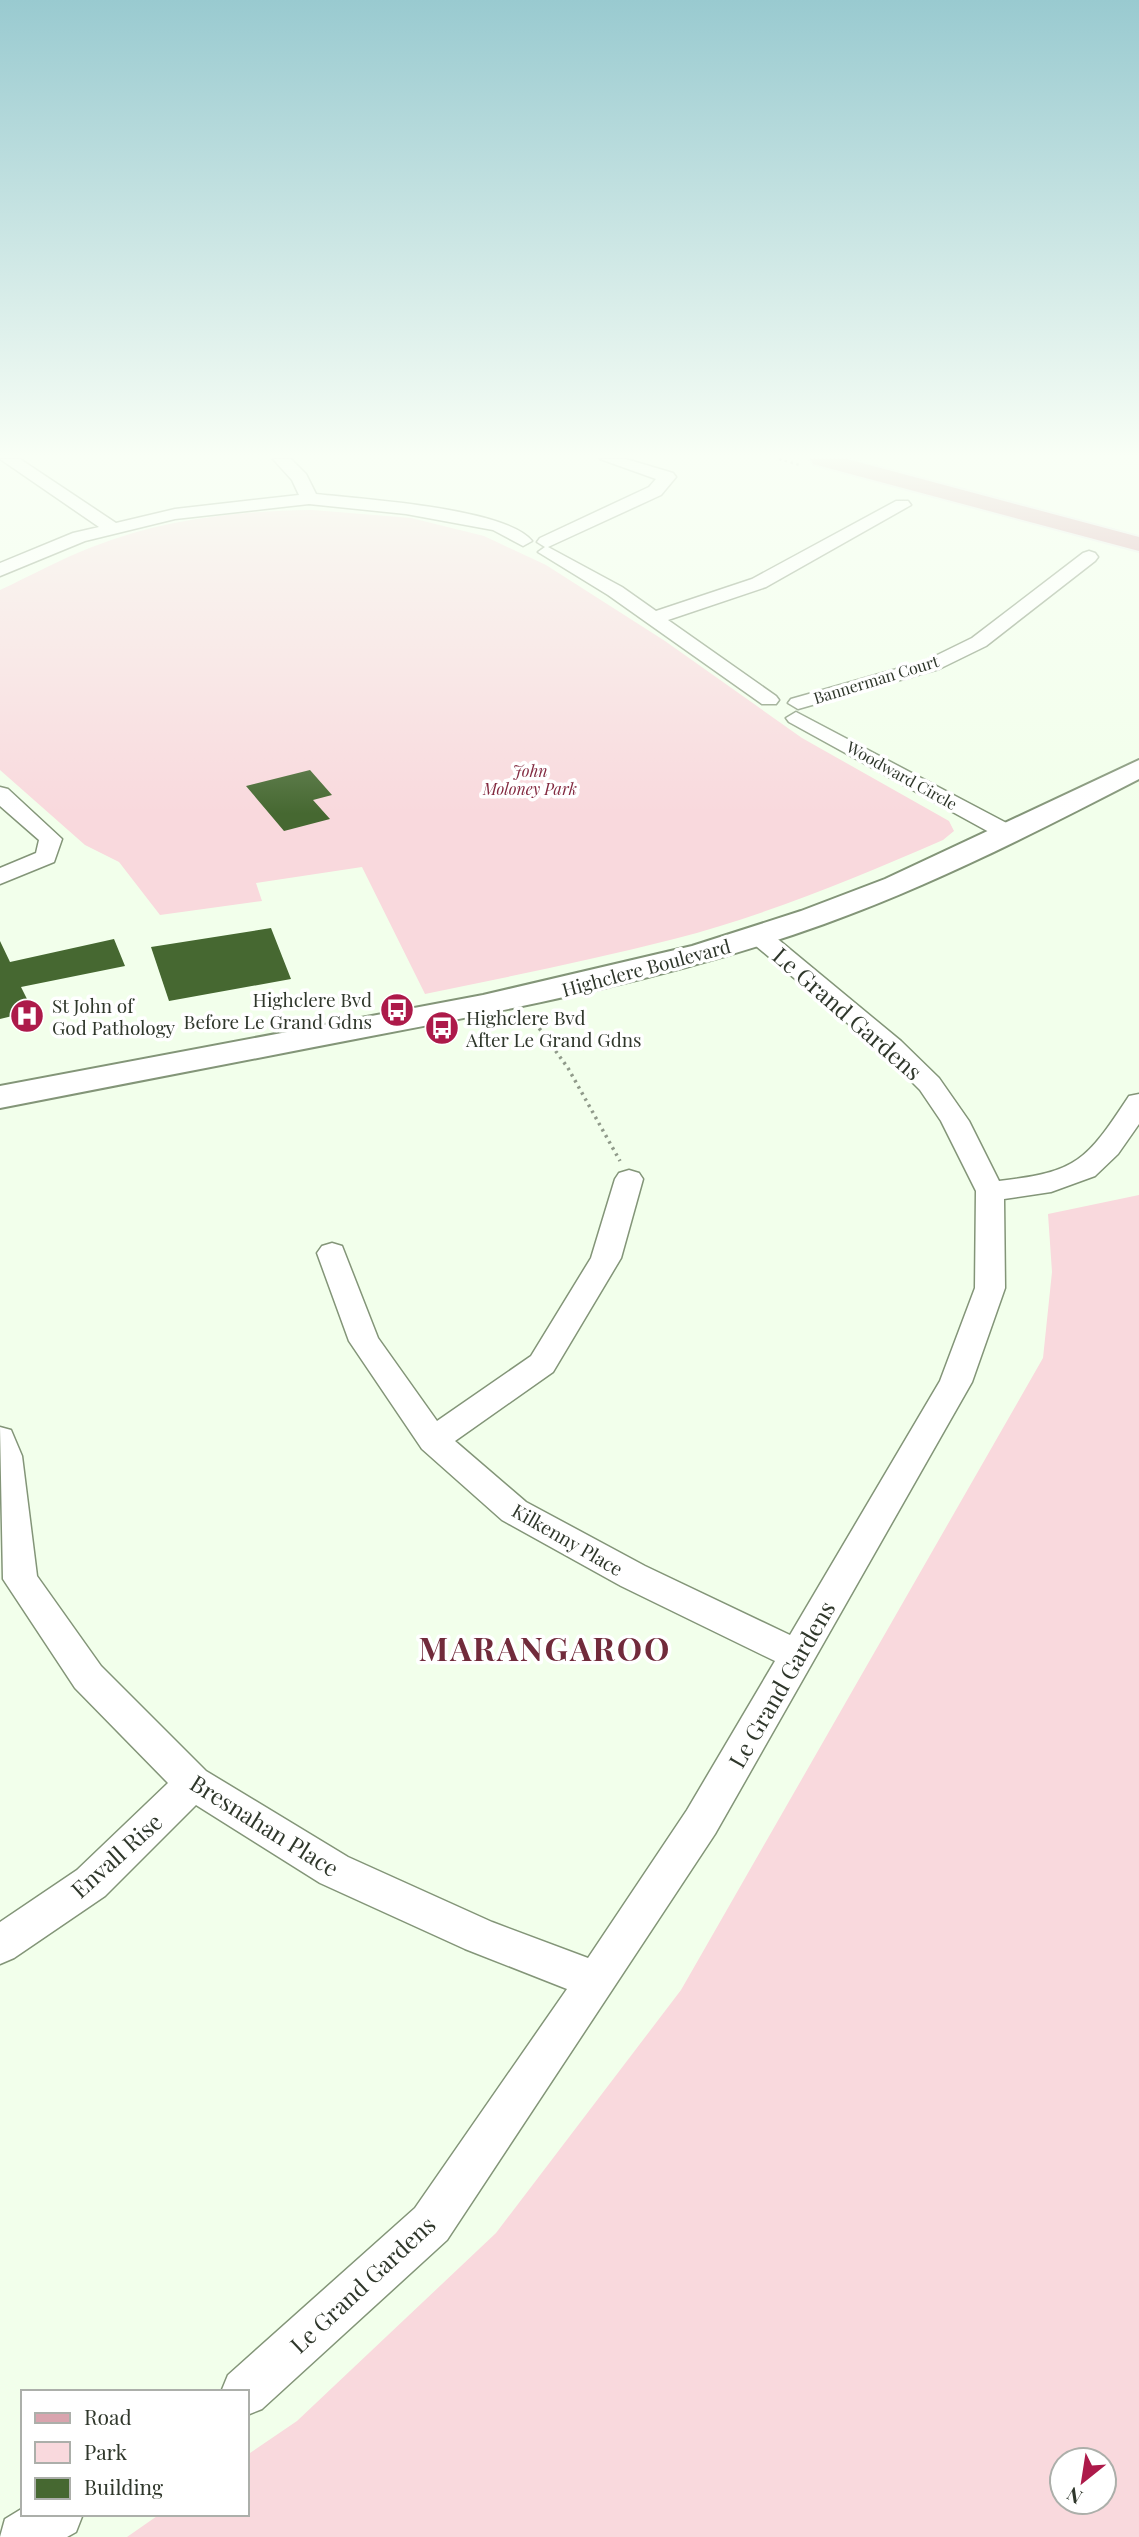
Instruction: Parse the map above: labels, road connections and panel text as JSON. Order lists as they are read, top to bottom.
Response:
{
  "streets": {
    "street": [
      "Bannerman Court",
      "Woodward Circle",
      "Highclere Boulevard",
      "Le Grand Gardens",
      "Kilkenny Place",
      "Bresnahan Place",
      "Envall Rise"
    ]
  },
  "crossings": [
    ["Bannerman Court", "Woodward Circle"],
    ["Woodward Circle", "Highclere Boulevard"],
    ["Highclere Boulevard", "Le Grand Gardens"],
    ["Le Grand Gardens", "Kilkenny Place"],
    ["Le Grand Gardens", "Bresnahan Place"],
    ["Bresnahan Place", "Envall Rise"]
  ],
  "districts": ["MARANGAROO"],
  "parks": ["John Moloney Park"],
  "places": {
    "bus stop": ["Highclere Bvd Before Le Grand Gdns", "Highclere Bvd After Le Grand Gdns"],
    "hospital": ["St John of God Pathology"]
  },
  "legend": ["Road", "Park", "Building"],
  "north": "bottom left"
}
